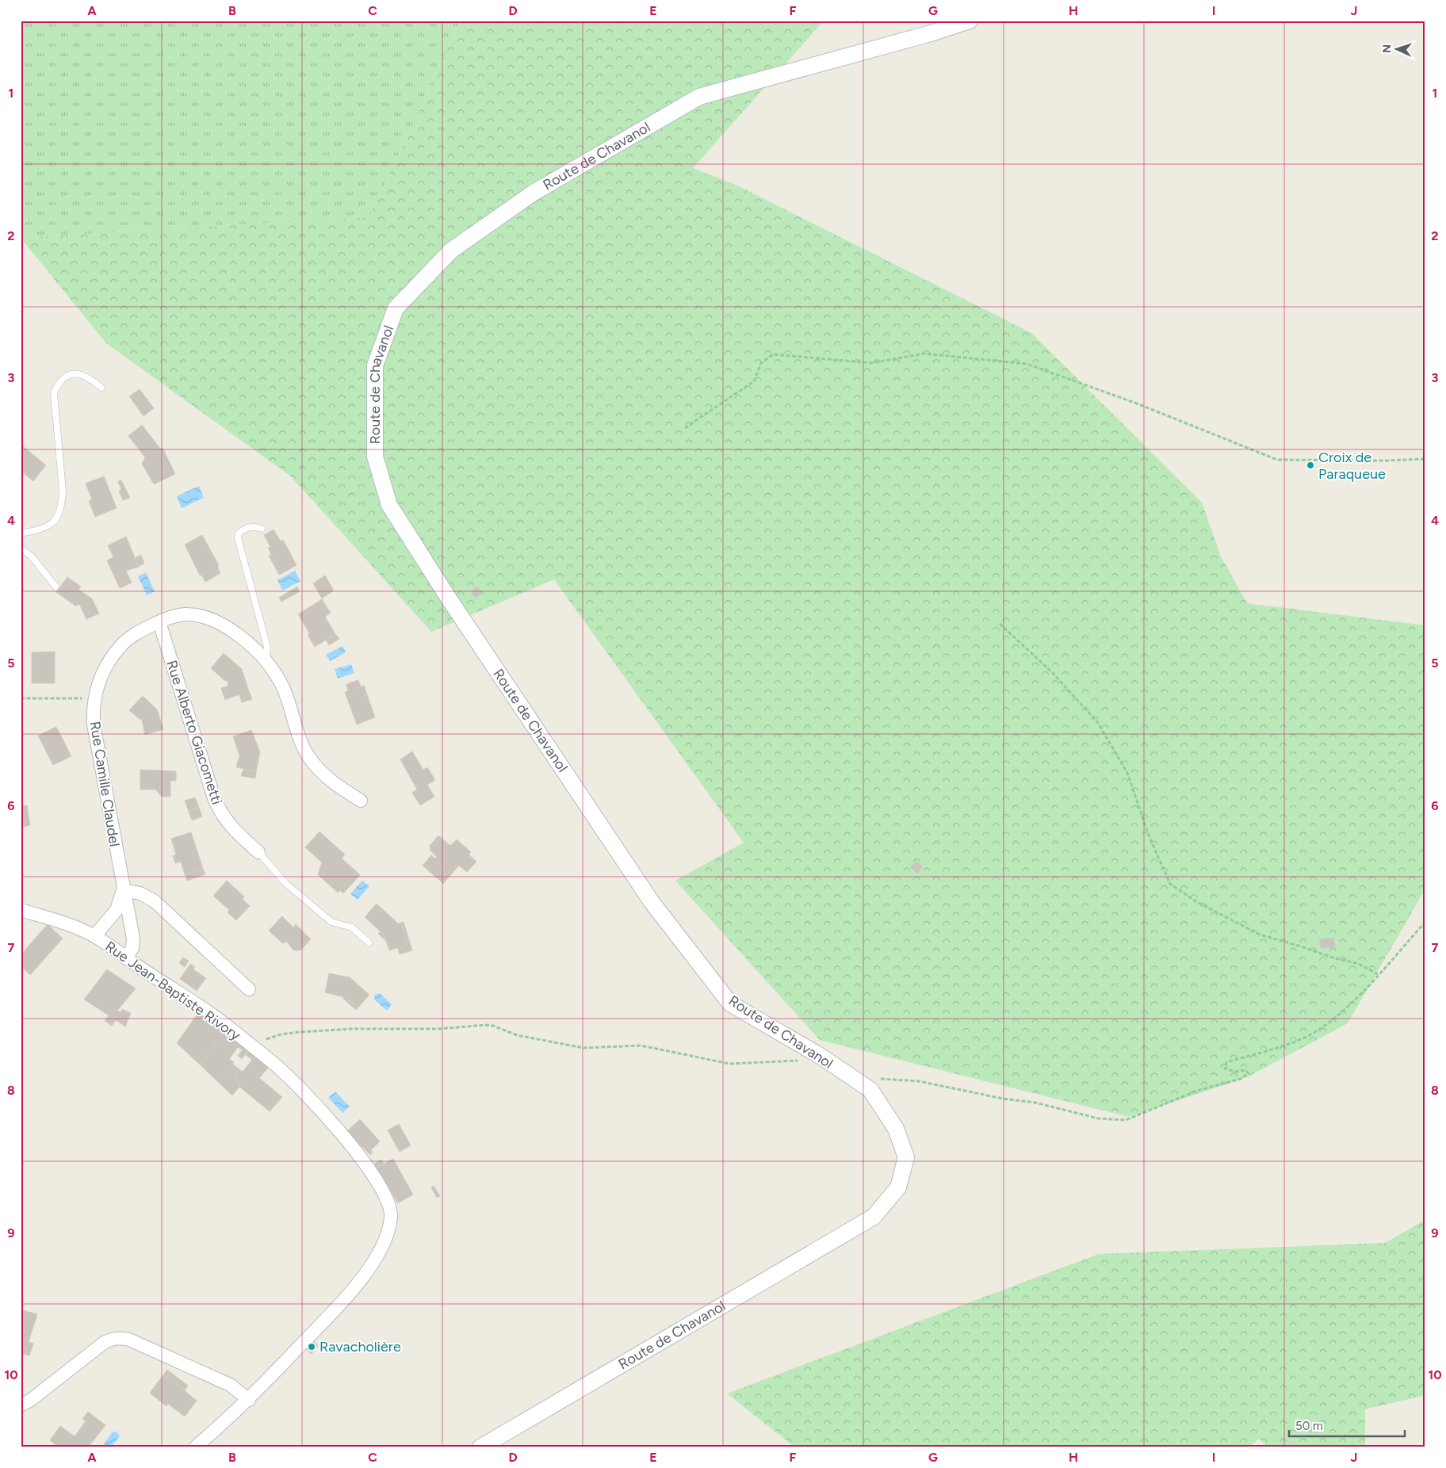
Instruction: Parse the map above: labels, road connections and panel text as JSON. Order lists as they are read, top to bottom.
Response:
{
  "streets": {
    "street": [
      "Route de Chavanol",
      "Rue Alberto Giacometti",
      "Rue Camille Claudel",
      "Rue Jean-Baptiste Rivory"
    ]
  },
  "crossings": [
    ["Rue Alberto Giacometti", "Rue Camille Claudel"],
    ["Rue Camille Claudel", "Rue Jean-Baptiste Rivory"]
  ],
  "places": ["Croix de Paraqueue", "Ravacholière"],
  "scale_bar": "50 m",
  "north": "left",
  "grid": {
    "columns": [
      "A",
      "B",
      "C",
      "D",
      "E",
      "F",
      "G",
      "H",
      "I",
      "J"
    ],
    "rows": [
      "1",
      "2",
      "3",
      "4",
      "5",
      "6",
      "7",
      "8",
      "9",
      "10"
    ]
  }
}
